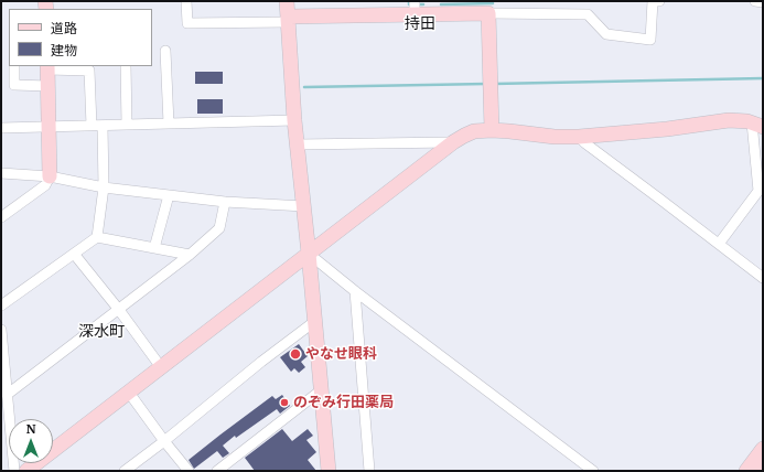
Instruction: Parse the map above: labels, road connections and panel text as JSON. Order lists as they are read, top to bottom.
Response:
{
  "districts": ["持田", "深水町"],
  "places": ["やなせ眼科", "のぞみ行田薬局"],
  "legend": ["道路", "建物"],
  "north": "top"
}
